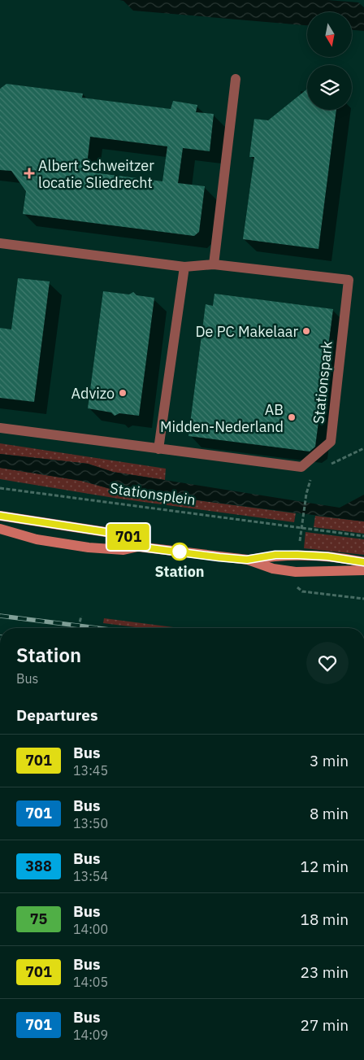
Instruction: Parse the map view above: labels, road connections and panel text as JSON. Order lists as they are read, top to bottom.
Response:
{
  "streets": {
    "street": ["Stationspark"],
    "path": ["Stationsplein"]
  },
  "places": {
    "health": ["Albert Schweitzer locatie Sliedrecht"],
    "other": [
      "De PC Makelaar",
      "Advizo",
      "AB Midden-Nederland",
      "Station"
    ]
  },
  "lines": ["bus line 701"],
  "north": "bottom",
  "page": {
    "on_map": "701",
    "heading": [
      ["Station", "Bus"],
      "Departures"
    ],
    "list": [
      {
        "mark": "701",
        "name": "Bus",
        "note": "13:45",
        "value": "3 min"
      },
      {
        "mark": "701",
        "name": "Bus",
        "note": "13:50",
        "value": "8 min"
      },
      {
        "mark": "388",
        "name": "Bus",
        "note": "13:54",
        "value": "12 min"
      },
      {
        "mark": "75",
        "name": "Bus",
        "note": "14:00",
        "value": "18 min"
      },
      {
        "mark": "701",
        "name": "Bus",
        "note": "14:05",
        "value": "23 min"
      },
      {
        "mark": "701",
        "name": "Bus",
        "note": "14:09",
        "value": "27 min"
      }
    ]
  }
}
